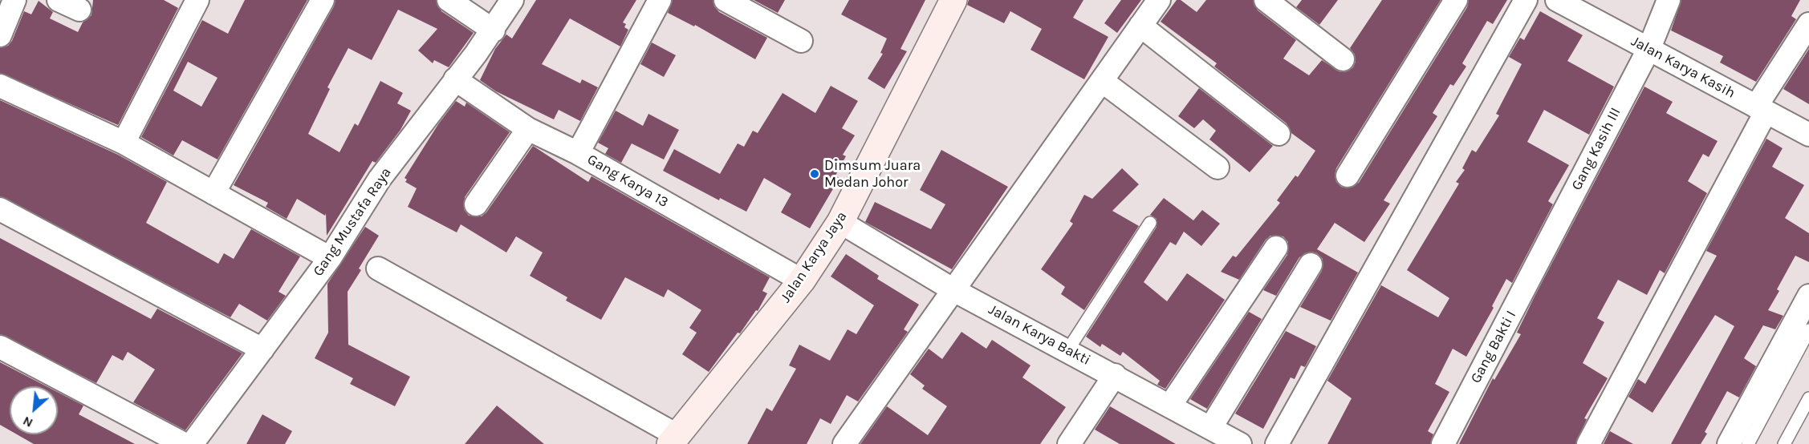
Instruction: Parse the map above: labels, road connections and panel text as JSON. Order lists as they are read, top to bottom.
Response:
{
  "streets": {
    "main road": ["Jalan Karya Jaya"],
    "street": [
      "Jalan Karya Kasih",
      "Gang Kasih III",
      "Gang Karya 13",
      "Gang Mustafa Raya",
      "Jalan Karya Bakti",
      "Gang Bakti I"
    ]
  },
  "crossings": [
    ["Jalan Karya Kasih", "Gang Kasih III"],
    ["Gang Kasih III", "Gang Bakti I"],
    ["Gang Karya 13", "Gang Mustafa Raya"],
    ["Gang Karya 13", "Jalan Karya Jaya"],
    ["Jalan Karya Jaya", "Jalan Karya Bakti"]
  ],
  "places": ["Dimsum Juara Medan Johor"],
  "north": "bottom left"
}
